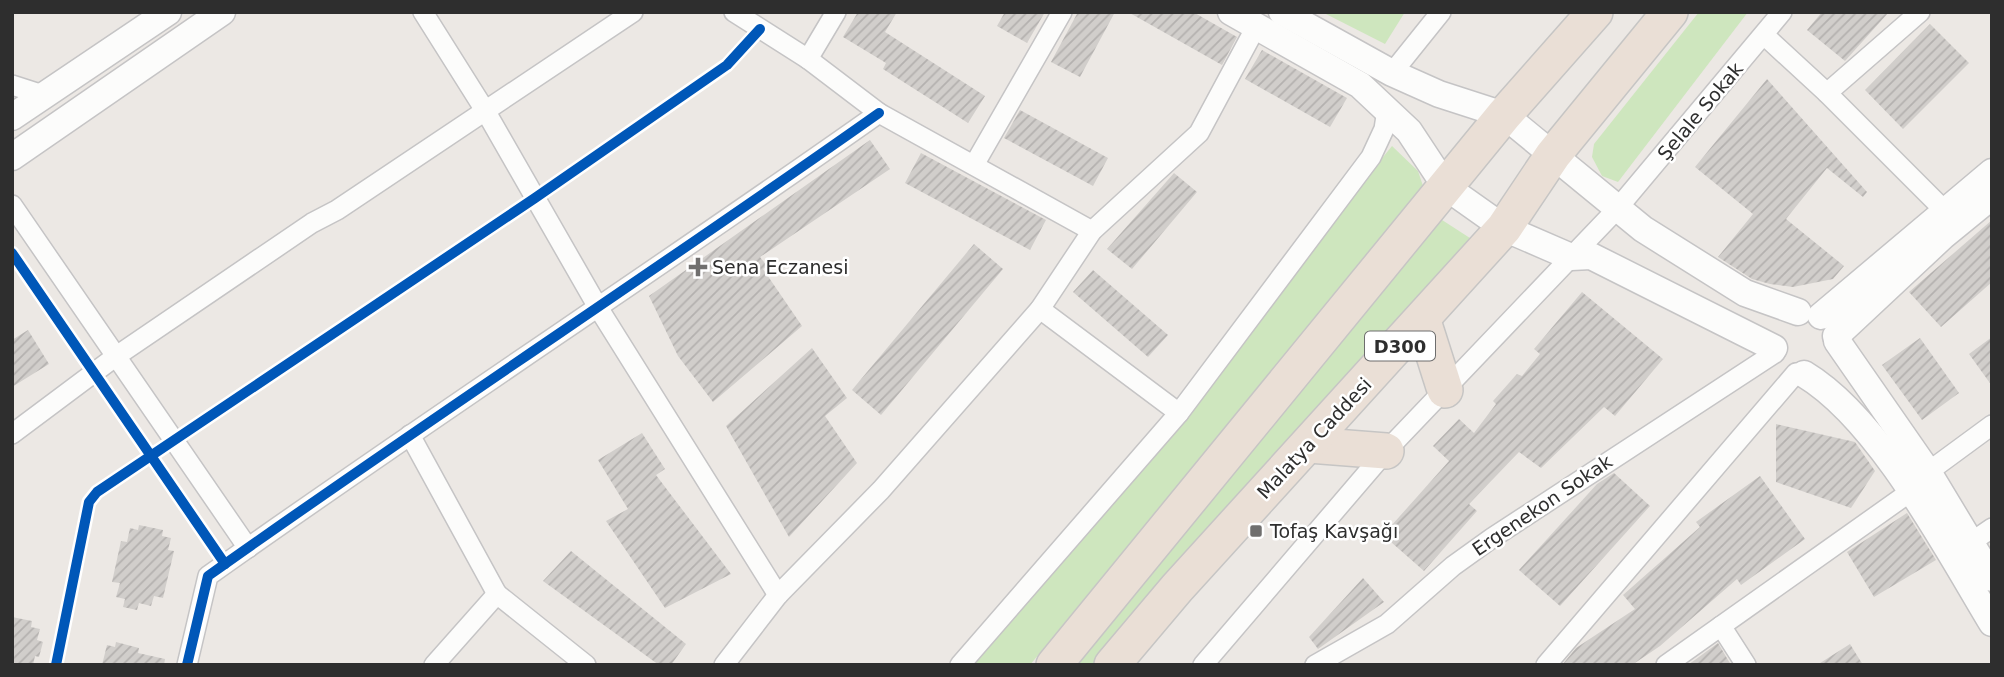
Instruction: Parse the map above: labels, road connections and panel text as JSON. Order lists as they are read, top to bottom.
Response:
{
  "streets": {
    "highway": ["D300", "Malatya Caddesi"],
    "street": ["Şelale Sokak", "Ergenekon Sokak"]
  },
  "places": {
    "health": ["Sena Eczanesi"],
    "transit": ["Tofaş Kavşağı"]
  }
}
